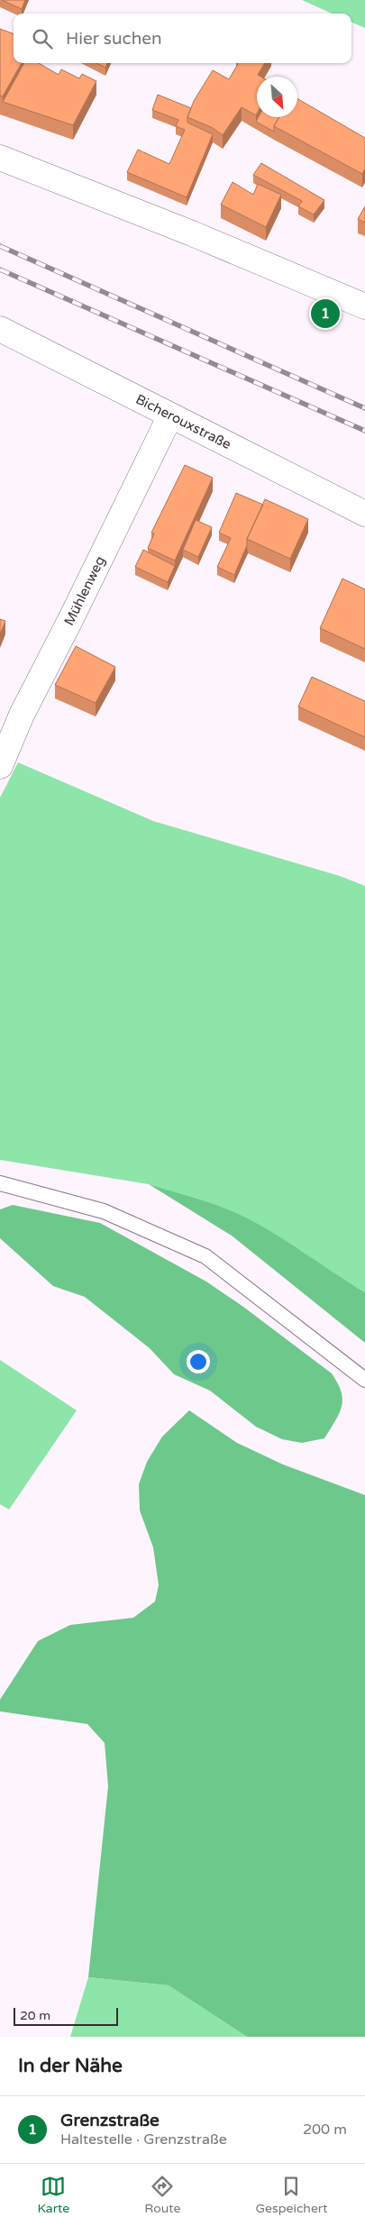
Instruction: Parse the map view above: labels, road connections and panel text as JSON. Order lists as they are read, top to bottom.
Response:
{
  "streets": {
    "street": ["Bicherouxstraße", "Mühlenweg"]
  },
  "crossings": [
    ["Bicherouxstraße", "Mühlenweg"]
  ],
  "scale_bar": "20 m",
  "north": "bottom right",
  "page": {
    "search": "Hier suchen",
    "pins": "1",
    "scale": "20 m",
    "heading": "In der Nähe",
    "list": [
      {
        "mark": "1",
        "name": "Grenzstraße",
        "note": "Haltestelle · Grenzstraße",
        "value": "200 m"
      }
    ],
    "nav": ["Karte", "Route", "Gespeichert"]
  }
}
